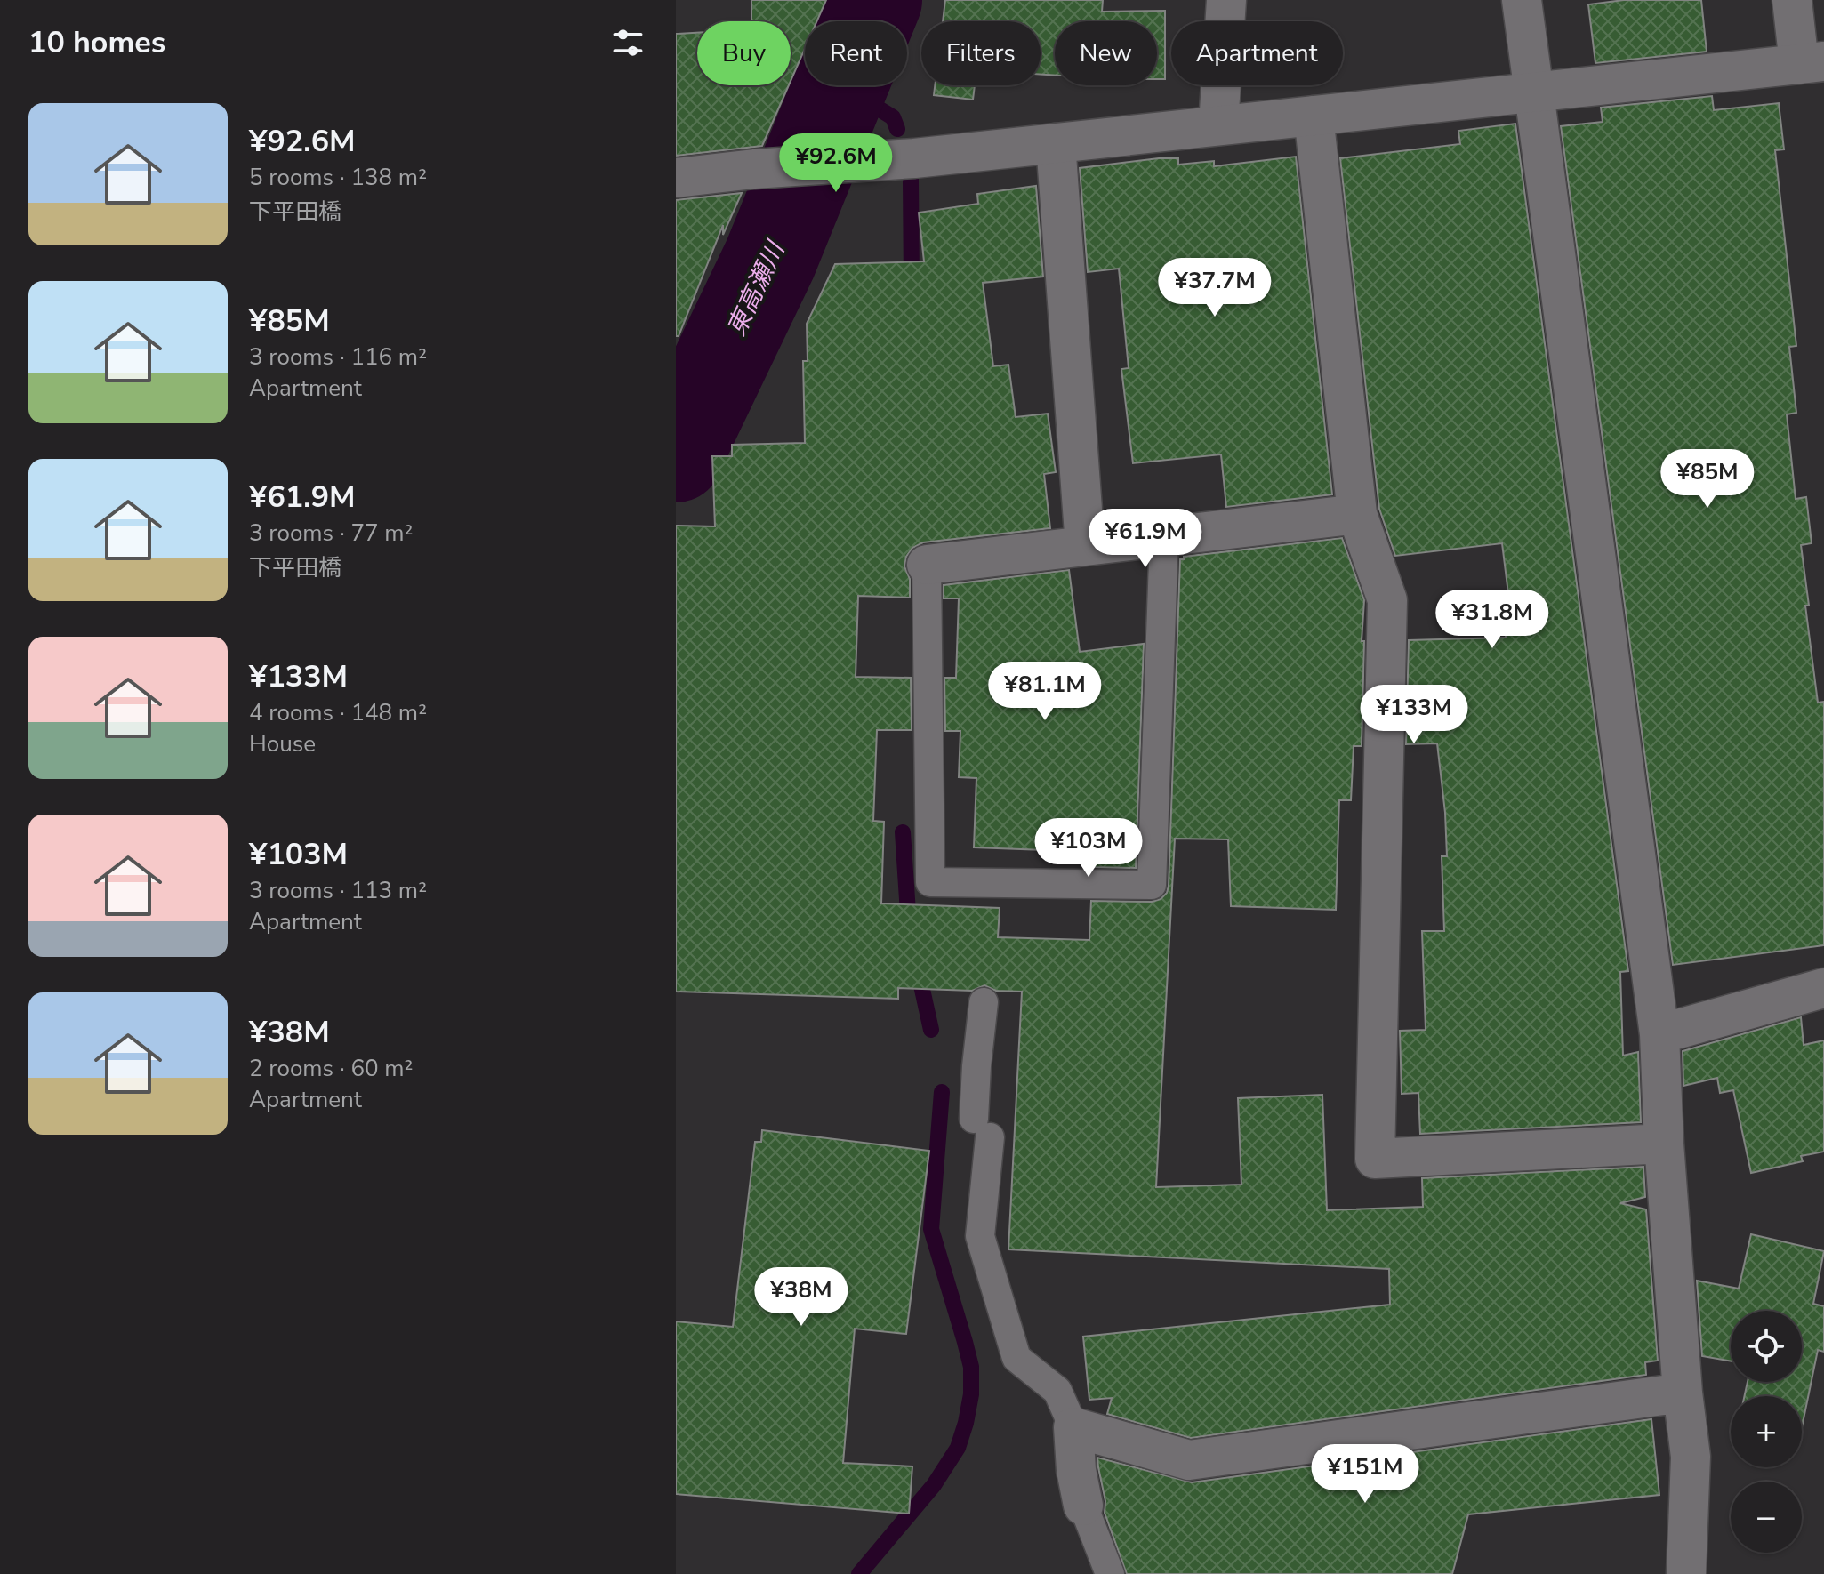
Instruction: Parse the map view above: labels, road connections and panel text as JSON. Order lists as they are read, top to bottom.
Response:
{
  "water": ["東高瀬川"],
  "page": {
    "heading": "10 homes",
    "chip": [
      "Buy",
      "Rent",
      "Filters",
      "New",
      "Apartment"
    ],
    "list": [
      {
        "name": "¥92.6M",
        "note": "5 rooms · 138 m² · 下平田橋"
      },
      {
        "name": "¥85M",
        "note": "3 rooms · 116 m² · Apartment"
      },
      {
        "name": "¥61.9M",
        "note": "3 rooms · 77 m² · 下平田橋"
      },
      {
        "name": "¥133M",
        "note": "4 rooms · 148 m² · House"
      },
      {
        "name": "¥103M",
        "note": "3 rooms · 113 m² · Apartment"
      },
      {
        "name": "¥38M",
        "note": "2 rooms · 60 m² · Apartment"
      }
    ],
    "price": [
      "¥92.6M",
      "¥37.7M",
      "¥85M",
      "¥61.9M",
      "¥31.8M",
      "¥81.1M",
      "¥133M",
      "¥103M",
      "¥38M",
      "¥151M"
    ],
    "map_buttons": ["+", "−"]
  }
}
